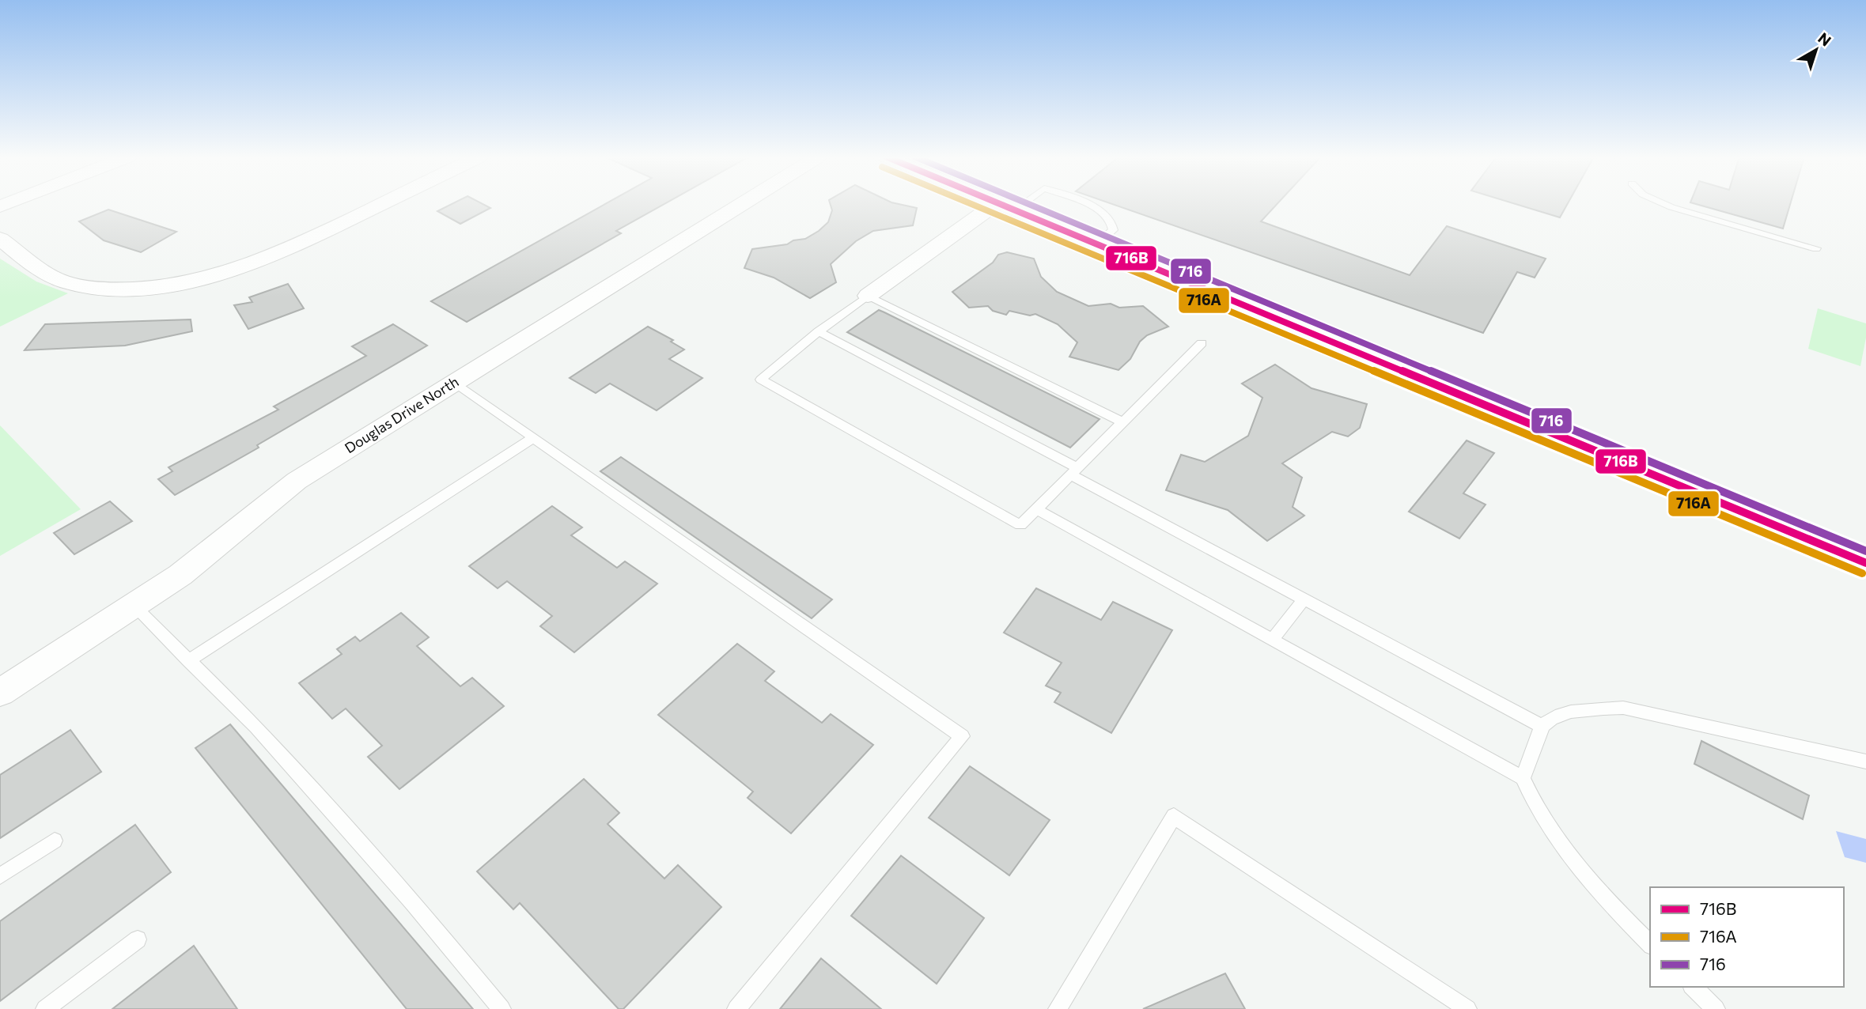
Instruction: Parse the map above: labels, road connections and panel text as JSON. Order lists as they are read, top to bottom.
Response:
{
  "streets": {
    "street": ["Douglas Drive North"]
  },
  "lines": ["transit line 716B", "transit line 716A", "transit line 716"],
  "legend": ["716B", "716A", "716"],
  "north": "top right"
}
